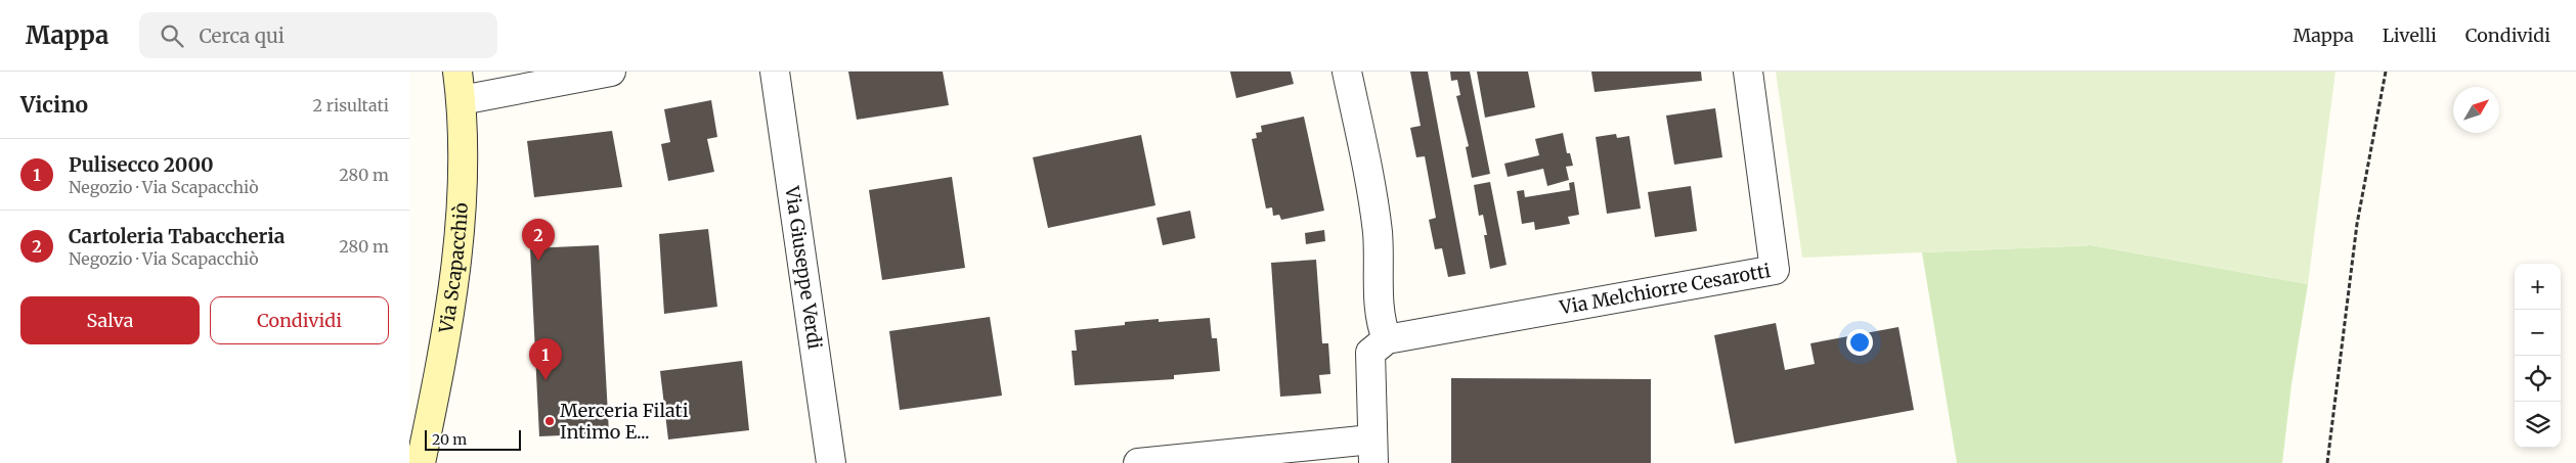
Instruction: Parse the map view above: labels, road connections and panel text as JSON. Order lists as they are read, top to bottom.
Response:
{
  "streets": {
    "street": ["Via Giuseppe Verdi", "Via Scapacchiò", "Via Melchiorre Cesarotti"]
  },
  "places": ["Merceria Filati Intimo E..."],
  "scale_bar": "20 m",
  "north": "top right",
  "page": {
    "header": "Mappa",
    "search": "Cerca qui",
    "nav": ["Mappa", "Livelli", "Condividi"],
    "heading": ["Vicino", "2 risultati"],
    "list": [
      {
        "mark": "1",
        "name": "Pulisecco 2000",
        "note": "Negozio · Via Scapacchiò",
        "value": "280 m"
      },
      {
        "mark": "2",
        "name": "Cartoleria Tabaccheria",
        "note": "Negozio · Via Scapacchiò",
        "value": "280 m"
      }
    ],
    "pins": ["2", "1"],
    "map_buttons": ["+", "−"],
    "buttons": ["Salva", "Condividi"],
    "scale": "20 m"
  }
}
